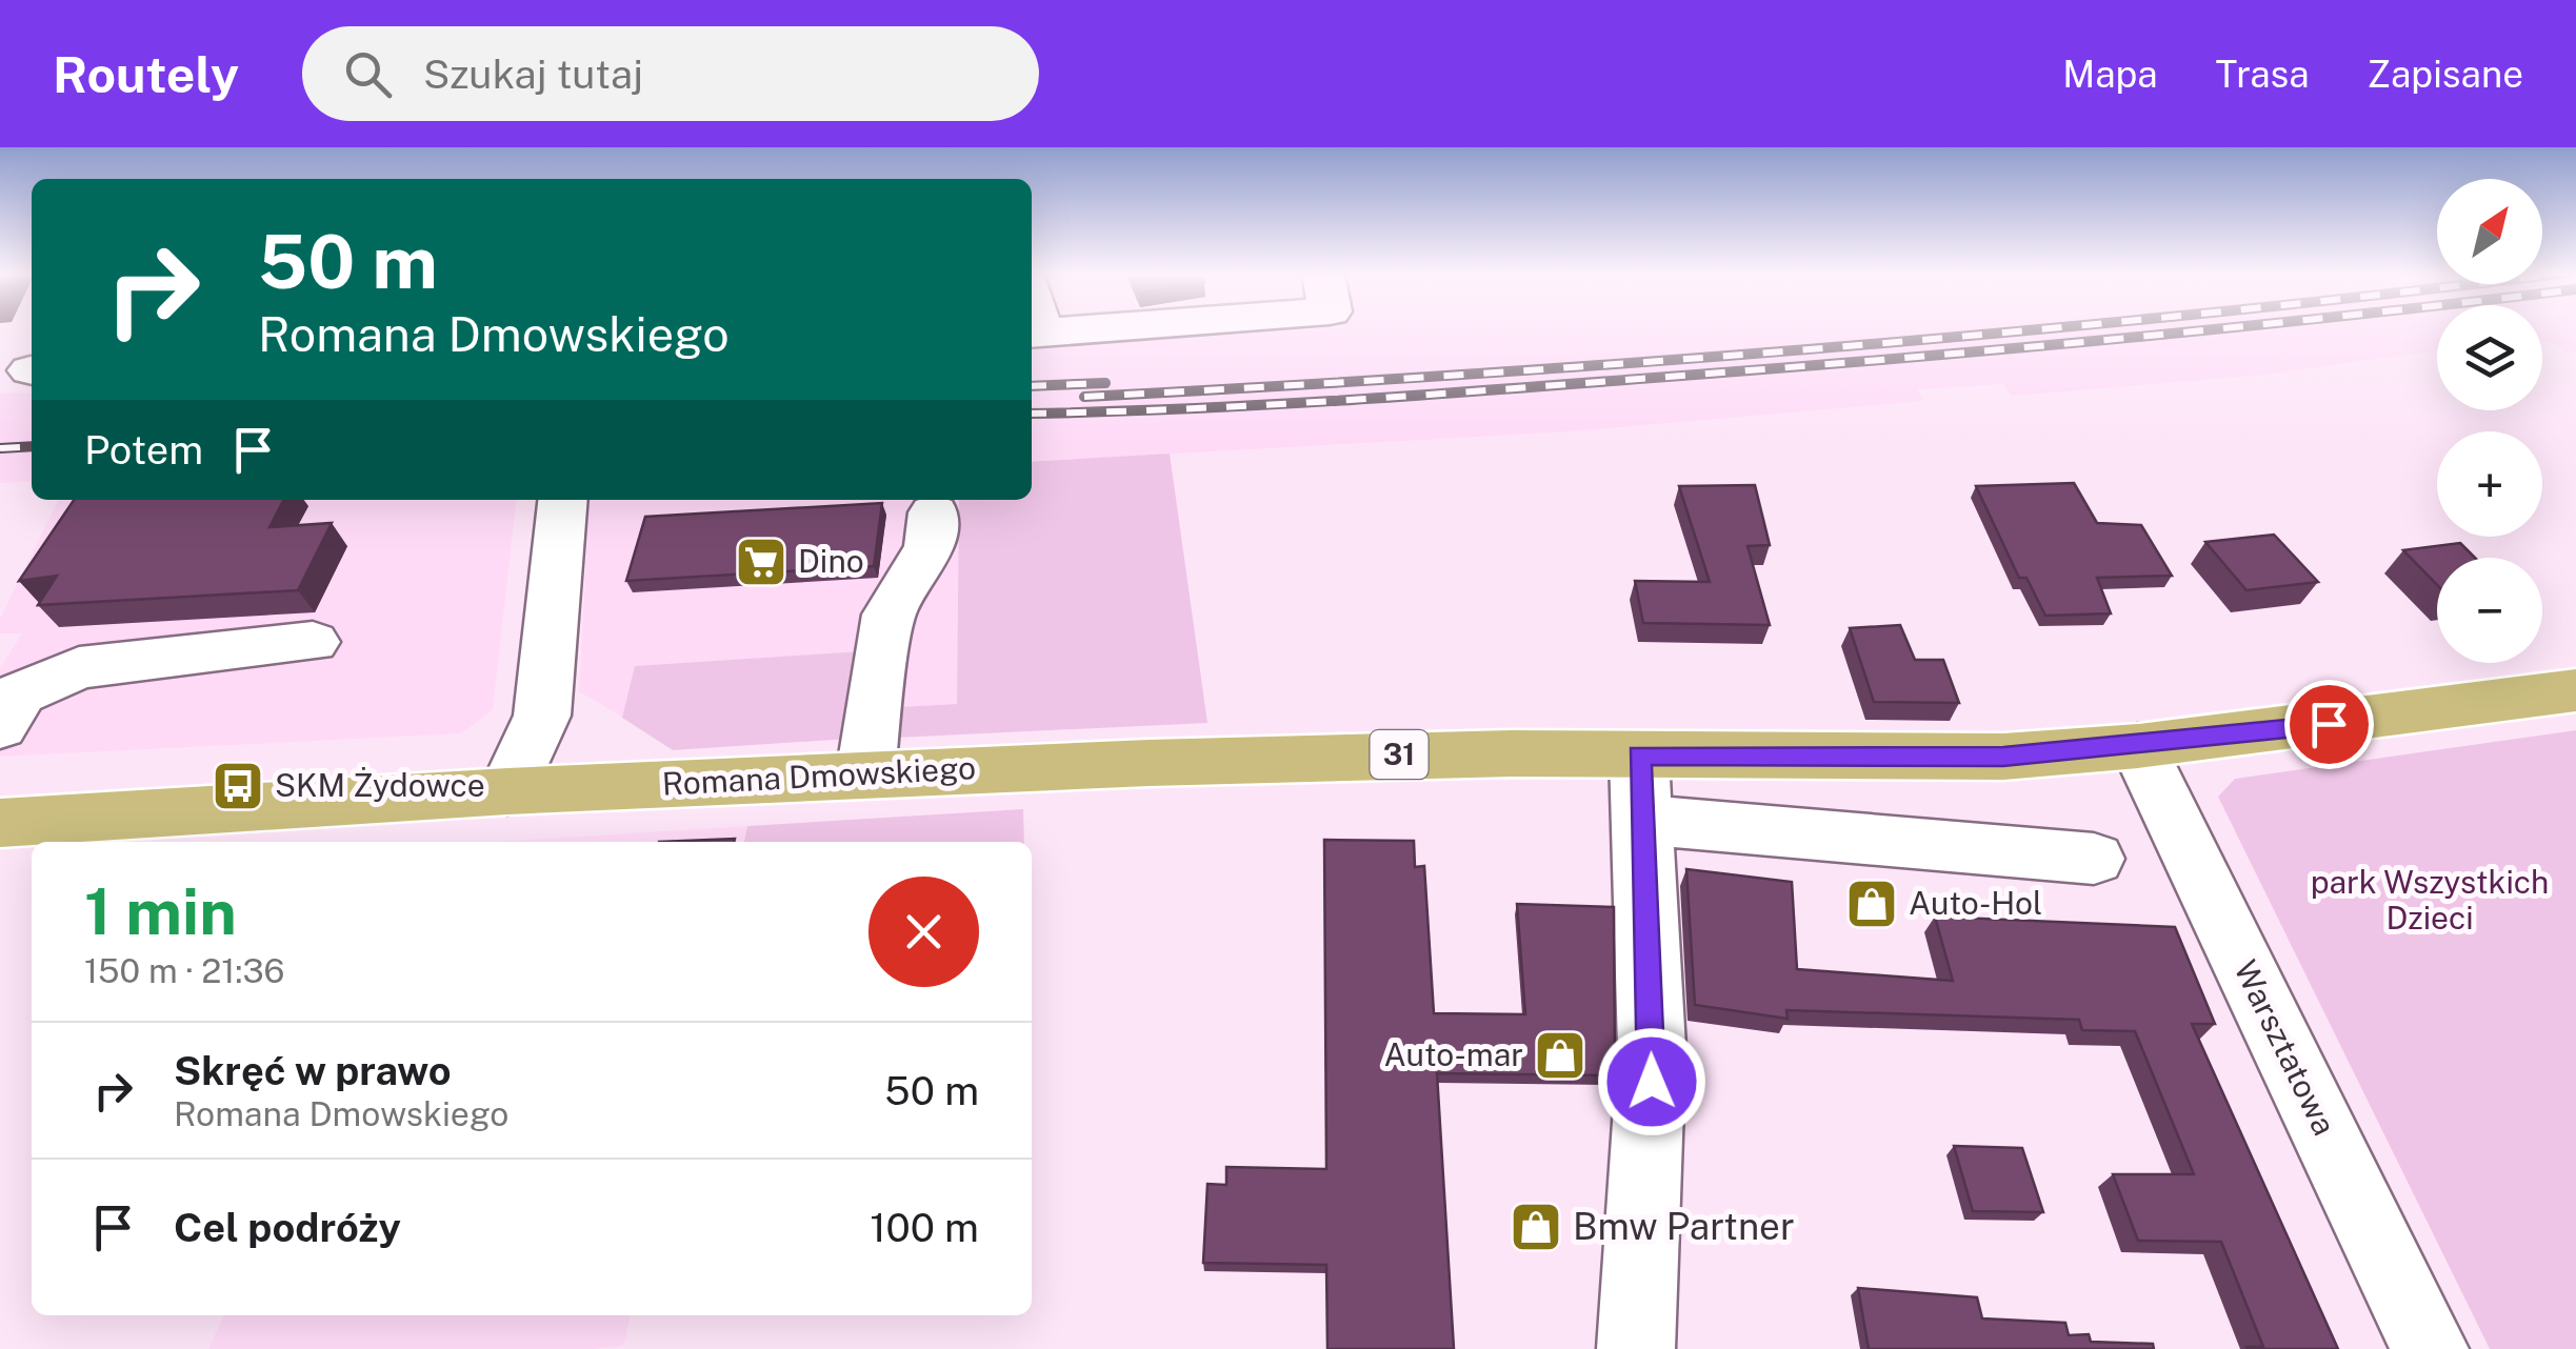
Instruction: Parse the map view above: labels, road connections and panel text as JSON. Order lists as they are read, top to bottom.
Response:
{
  "streets": {
    "main road": ["31", "Romana Dmowskiego"],
    "street": ["Warsztatowa"]
  },
  "crossings": [
    ["Romana Dmowskiego", "Warsztatowa"]
  ],
  "parks": ["park Wszystkich Dzieci"],
  "places": {
    "supermarket": ["Dino"],
    "bus stop": ["SKM Żydowce"],
    "shop": ["Auto-Hol", "Auto-mar", "Bmw Partner"]
  },
  "north": "top right",
  "page": {
    "header": "Routely",
    "search": "Szukaj tutaj",
    "nav": ["Mapa", "Trasa", "Zapisane"],
    "map_buttons": ["+", "−"],
    "turn": ["50 m", "Romana Dmowskiego"],
    "then": "Potem",
    "heading": ["1 min", "150 m · 21:36"],
    "list": [
      {
        "name": "Skręć w prawo",
        "note": "Romana Dmowskiego",
        "value": "50 m"
      },
      {
        "name": "Cel podróży",
        "value": "100 m"
      }
    ]
  }
}
